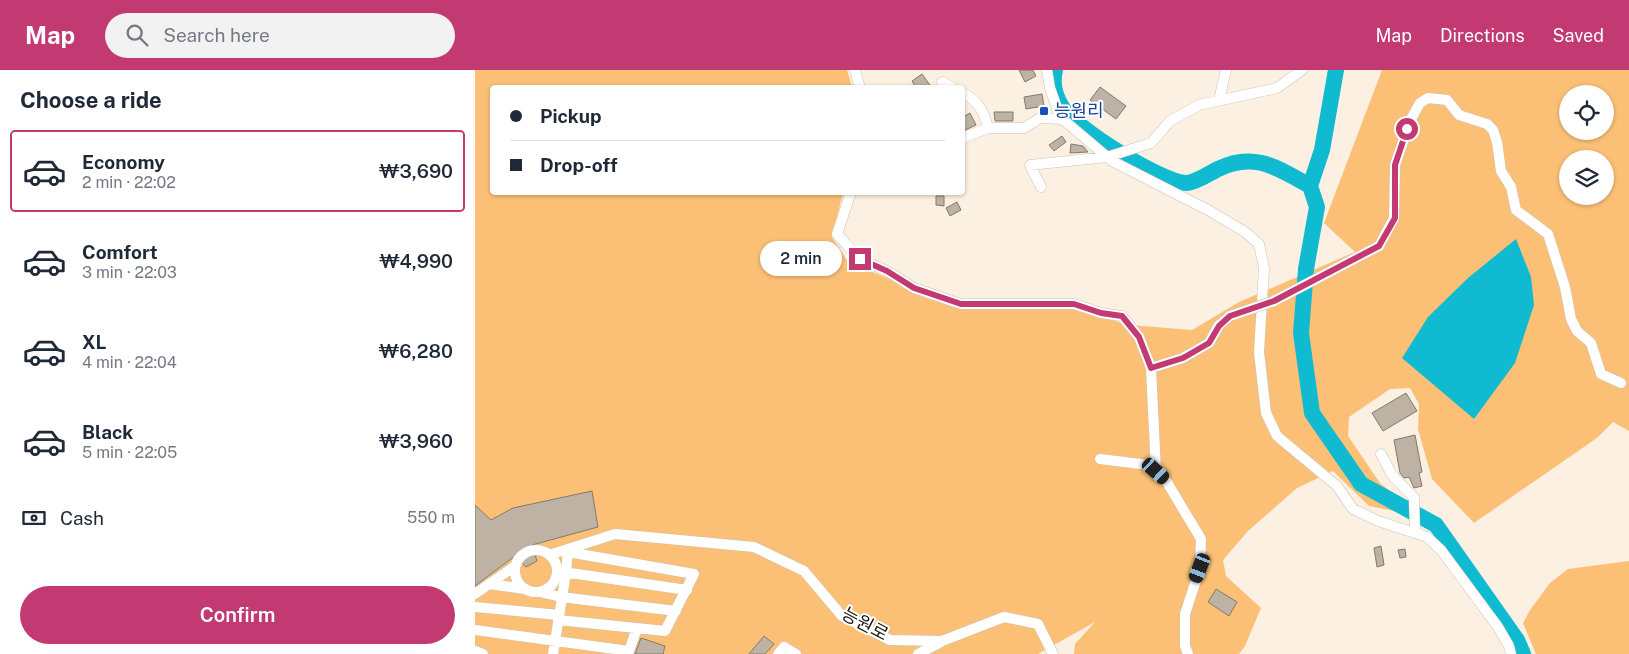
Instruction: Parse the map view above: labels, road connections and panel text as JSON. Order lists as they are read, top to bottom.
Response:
{
  "streets": {
    "street": ["능원로"]
  },
  "places": {
    "transit": ["능원리"]
  },
  "page": {
    "header": "Map",
    "search": "Search here",
    "nav": ["Map", "Directions", "Saved"],
    "heading": "Choose a ride",
    "banner": ["Pickup", "Drop-off"],
    "list": [
      {
        "name": "Economy",
        "note": "2 min · 22:02",
        "value": "₩3,690"
      },
      {
        "name": "Comfort",
        "note": "3 min · 22:03",
        "value": "₩4,990"
      },
      {
        "name": "XL",
        "note": "4 min · 22:04",
        "value": "₩6,280"
      },
      {
        "name": "Black",
        "note": "5 min · 22:05",
        "value": "₩3,960"
      }
    ],
    "bubble": "2 min",
    "pay": ["Cash", "550 m"],
    "buttons": "Confirm"
  }
}
